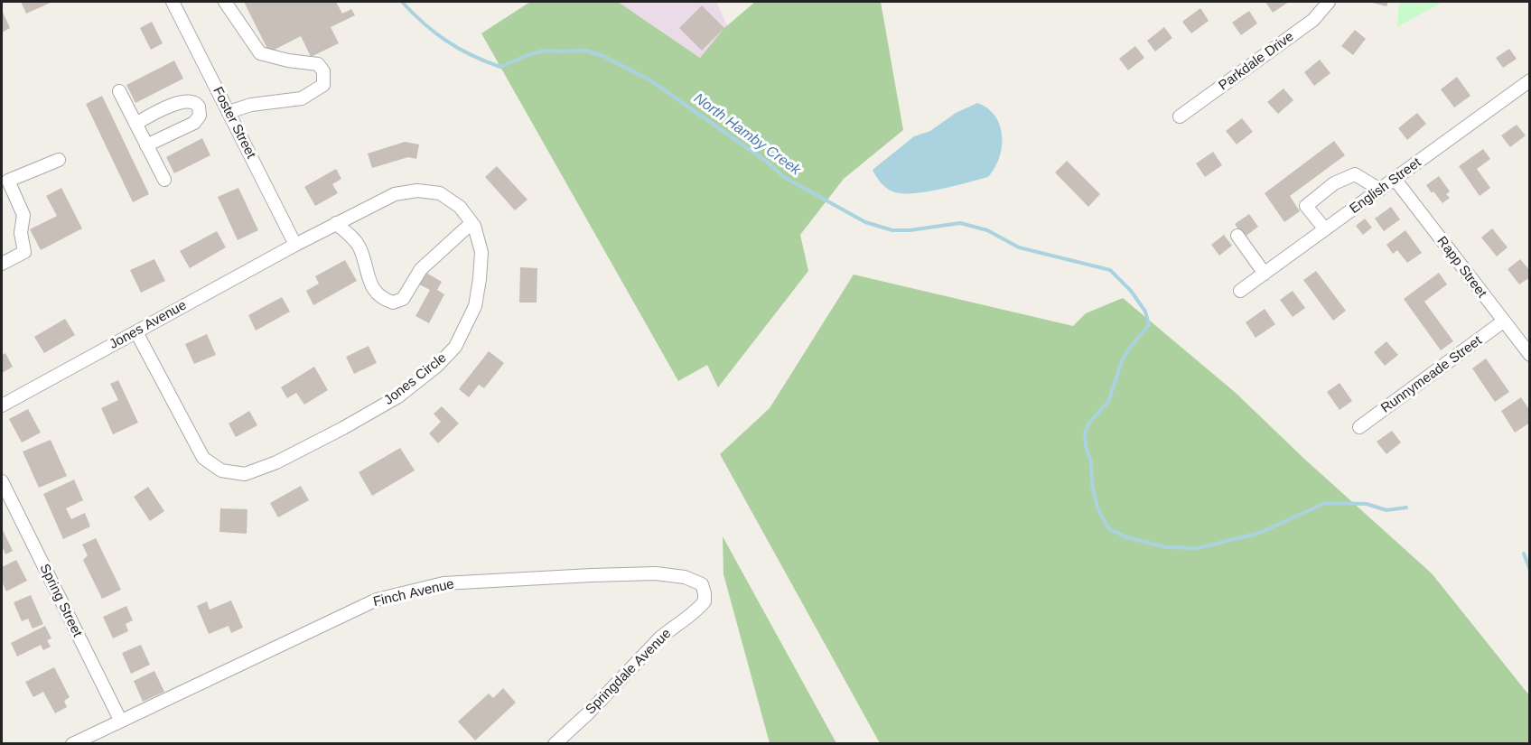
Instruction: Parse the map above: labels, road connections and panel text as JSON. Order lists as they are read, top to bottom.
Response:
{
  "streets": {
    "street": [
      "Parkdale Drive",
      "Foster Street",
      "English Street",
      "Rapp Street",
      "Jones Avenue",
      "Runnymeade Street",
      "Jones Circle",
      "Finch Avenue",
      "Spring Street",
      "Springdale Avenue"
    ]
  },
  "crossings": [
    ["Foster Street", "Jones Avenue"],
    ["Foster Street", "Jones Circle"],
    ["English Street", "Rapp Street"],
    ["Rapp Street", "Runnymeade Street"],
    ["Jones Avenue", "Jones Circle"],
    ["Finch Avenue", "Spring Street"],
    ["Finch Avenue", "Springdale Avenue"]
  ],
  "water": ["North Hamby Creek"]
}
